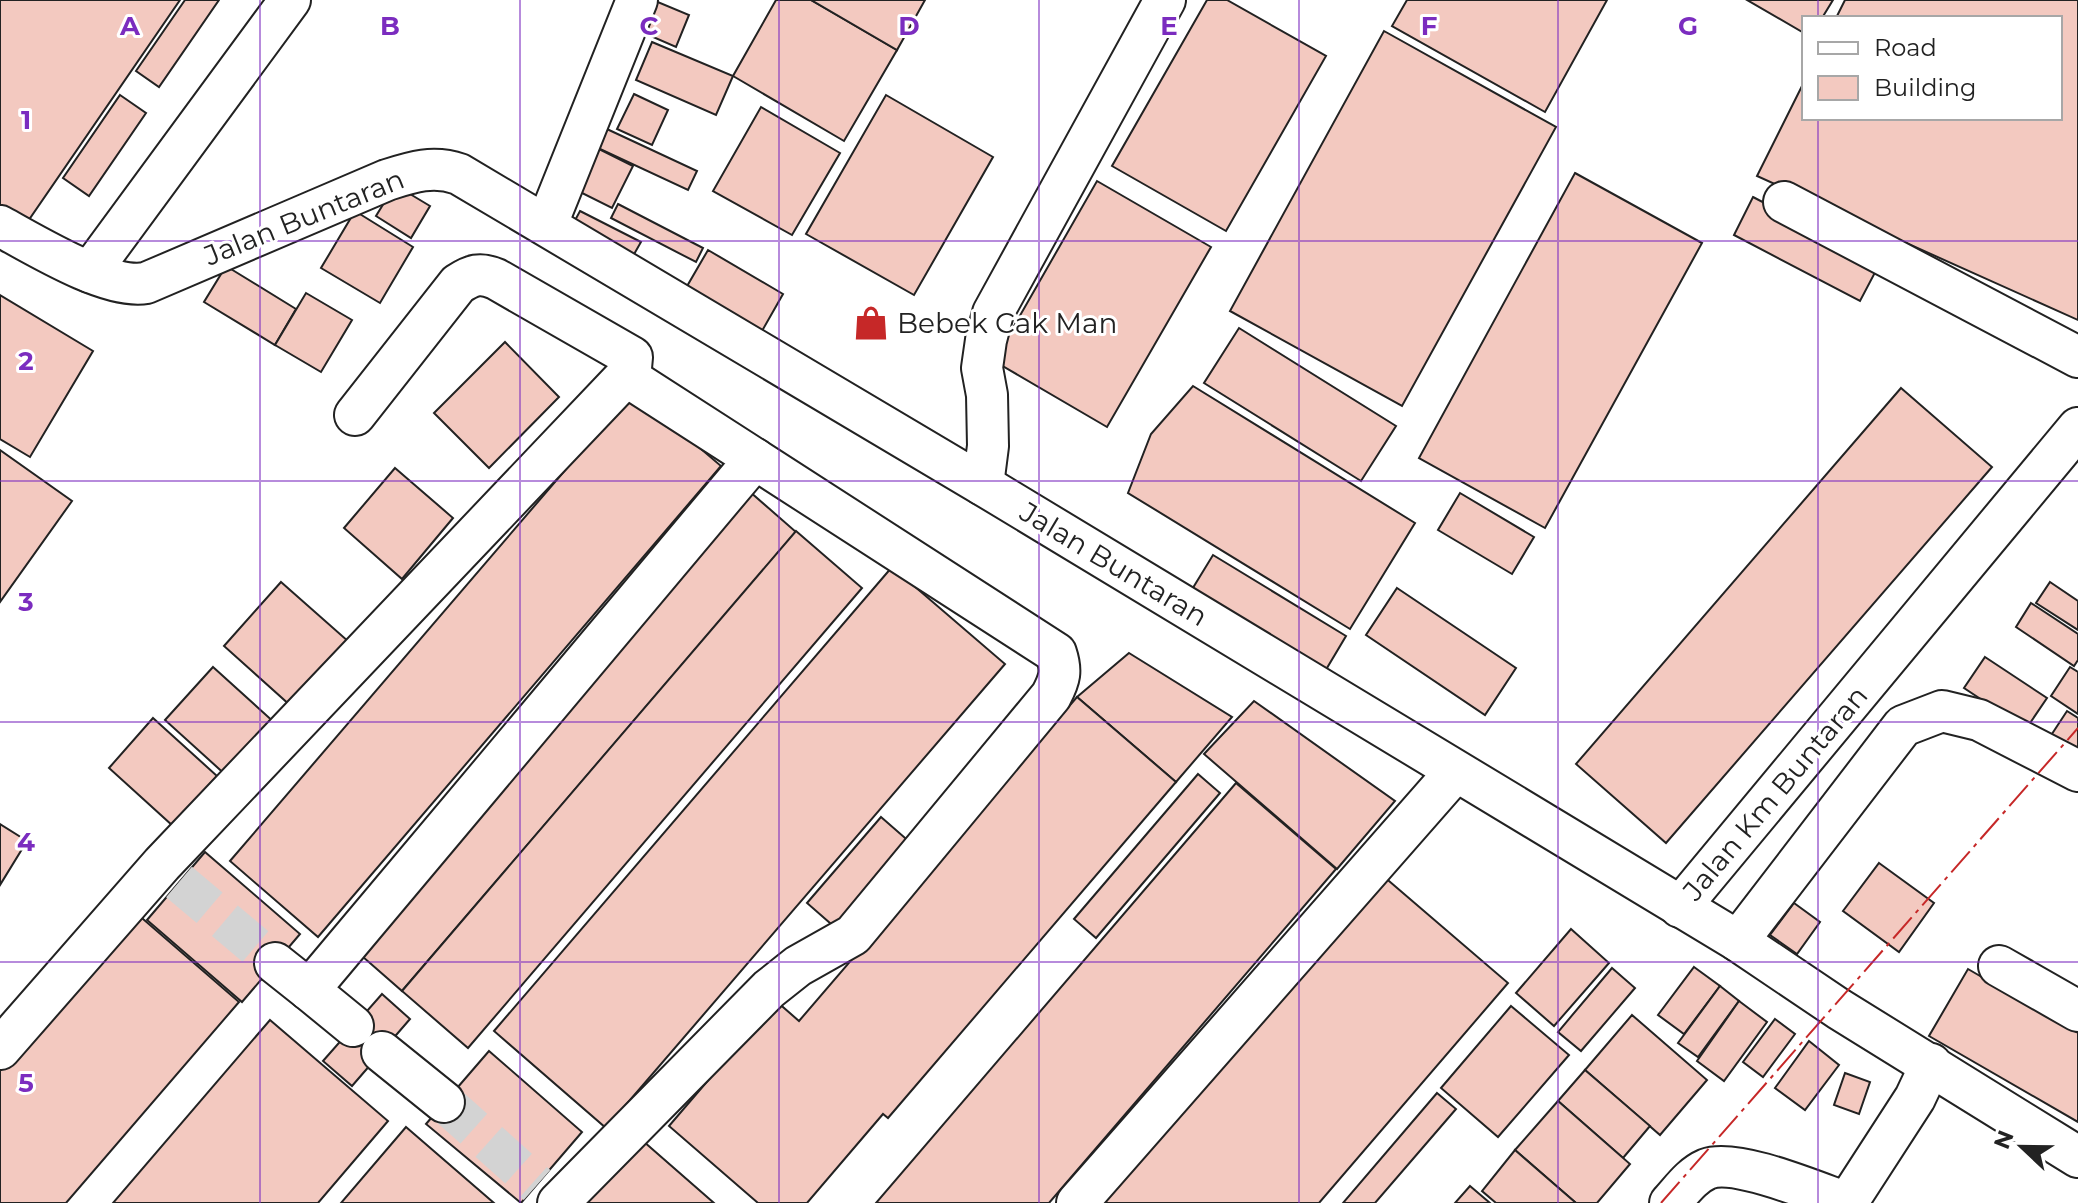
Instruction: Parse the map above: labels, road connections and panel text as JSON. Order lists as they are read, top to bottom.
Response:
{
  "streets": {
    "street": ["Jalan Buntaran", "Jalan Km Buntaran"]
  },
  "crossings": [
    ["Jalan Buntaran", "Jalan Km Buntaran"]
  ],
  "places": {
    "shop": ["Bebek Cak Man"]
  },
  "legend": ["Road", "Building"],
  "north": "left",
  "grid": {
    "columns": [
      "A",
      "B",
      "C",
      "D",
      "E",
      "F",
      "G"
    ],
    "rows": [
      "1",
      "2",
      "3",
      "4",
      "5"
    ]
  }
}
